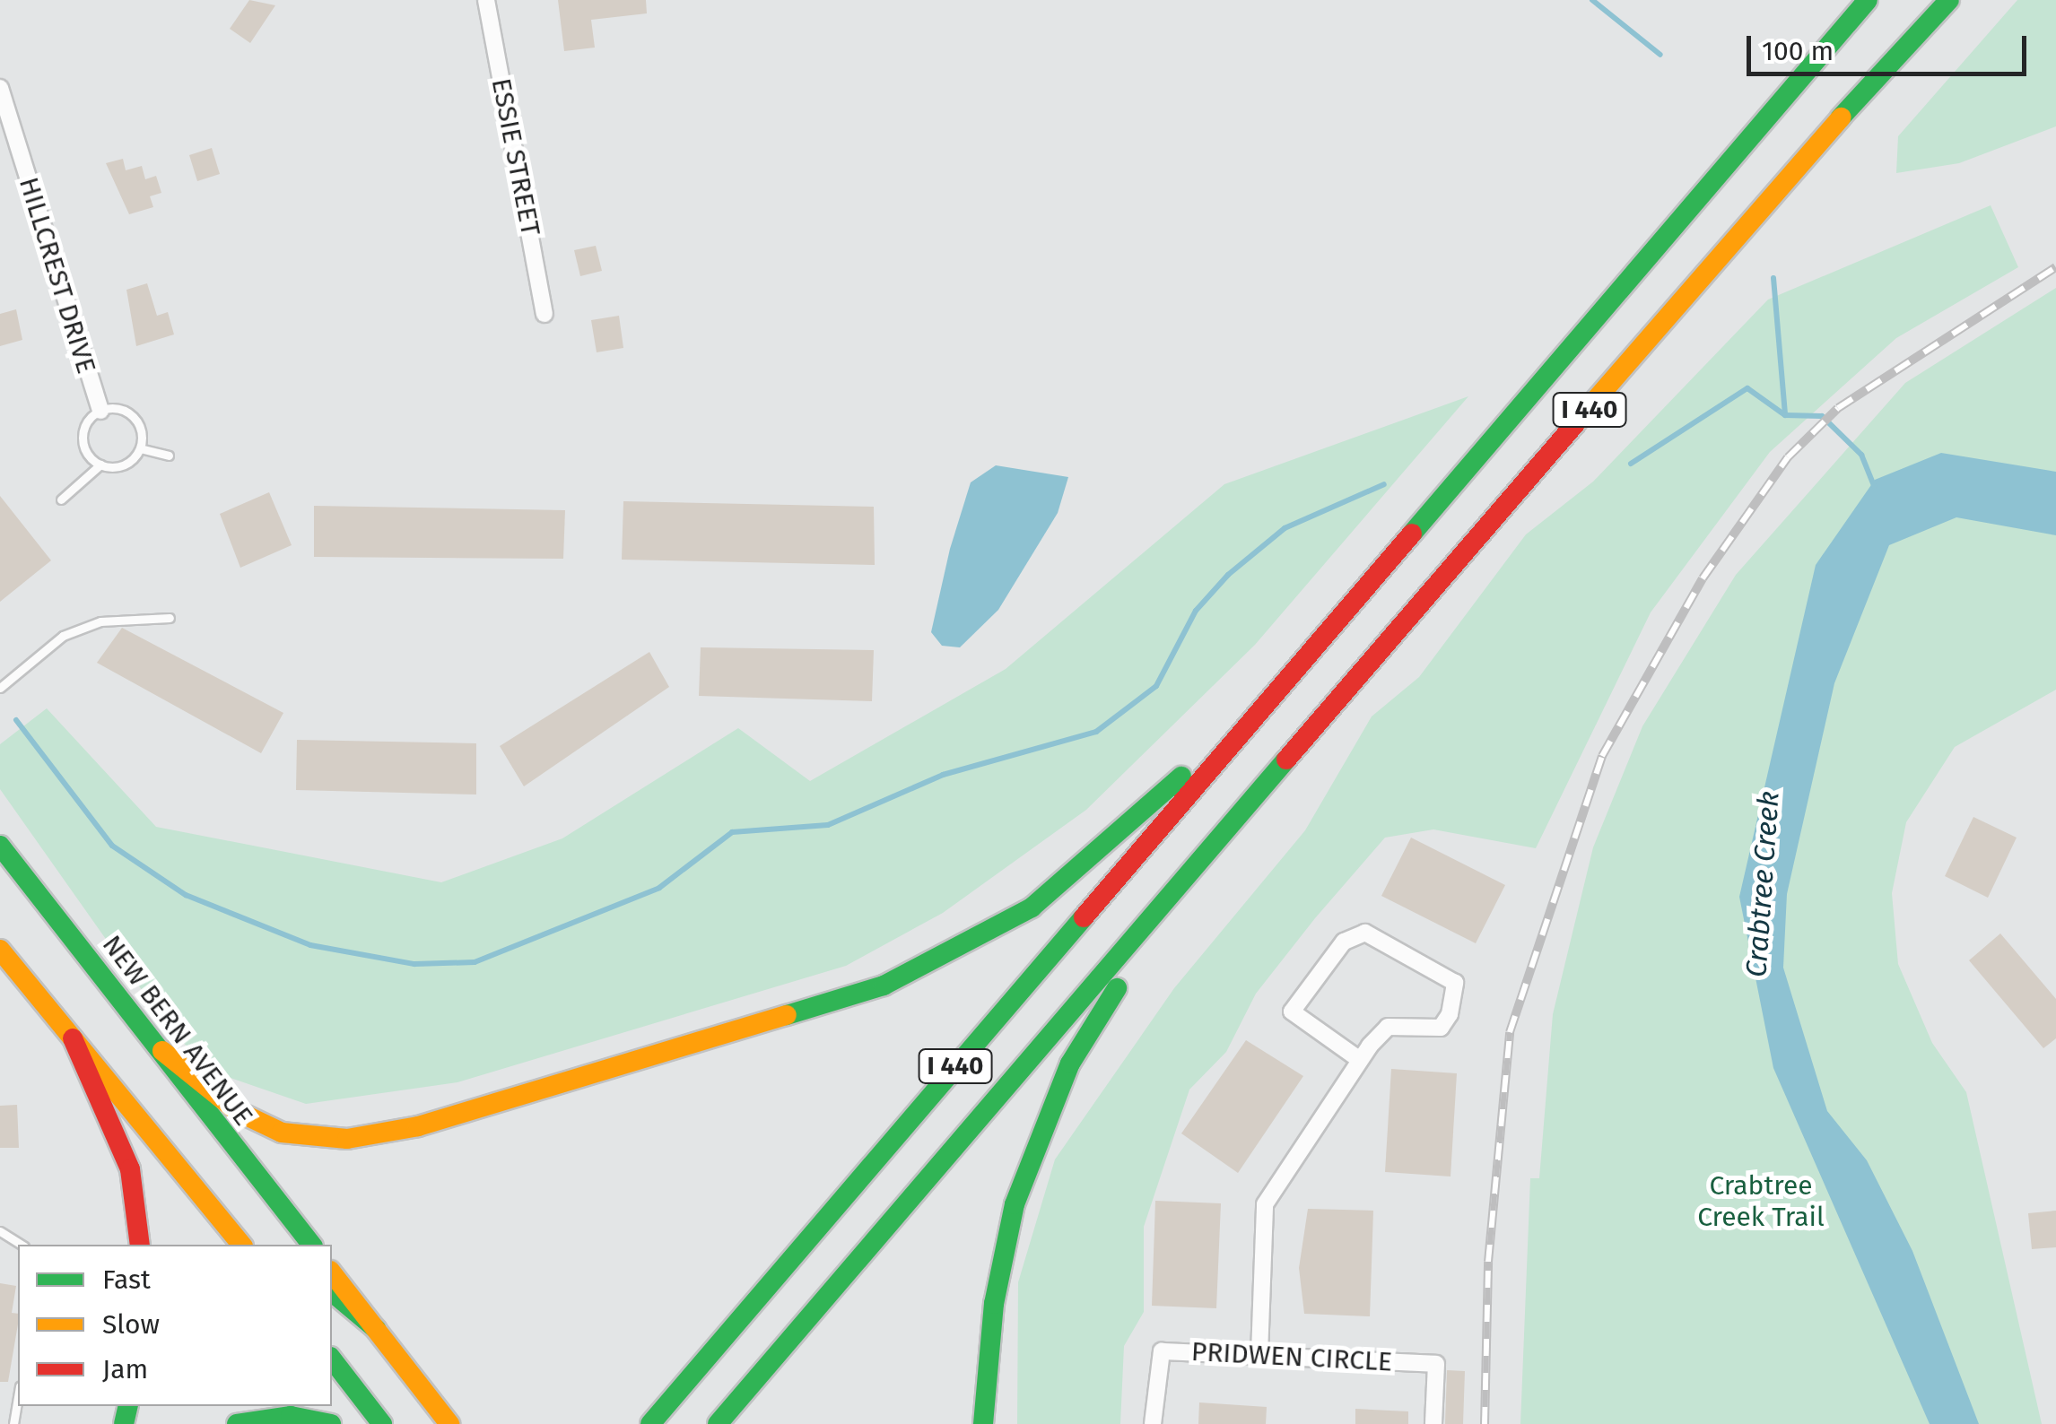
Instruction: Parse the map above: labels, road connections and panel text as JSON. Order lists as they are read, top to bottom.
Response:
{
  "streets": {
    "main road": ["I 440", "NEW BERN AVENUE"],
    "street": ["ESSIE STREET", "HILLCREST DRIVE", "PRIDWEN CIRCLE"]
  },
  "water": ["Crabtree Creek"],
  "parks": ["Crabtree Creek Trail"],
  "legend": ["Fast", "Slow", "Jam"],
  "scale_bar": "100 m"
}
